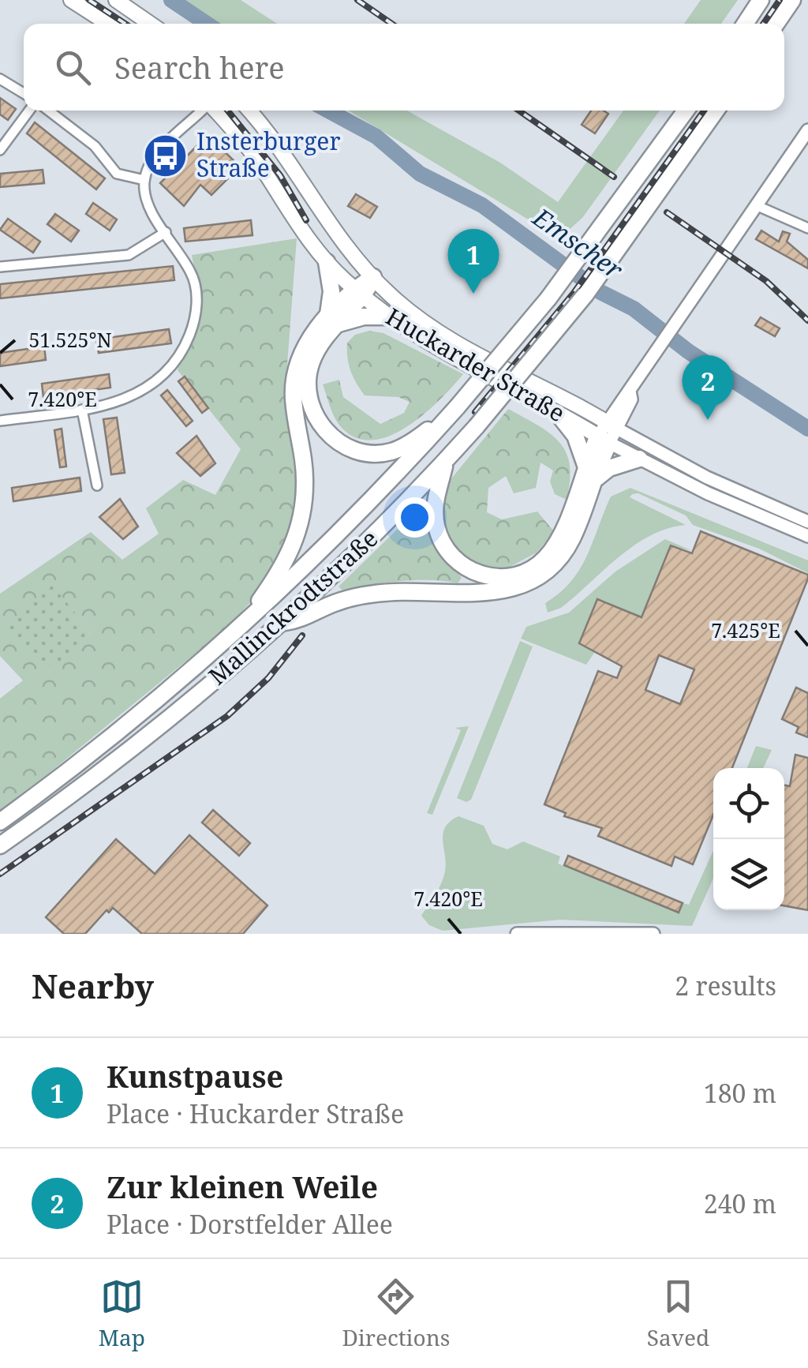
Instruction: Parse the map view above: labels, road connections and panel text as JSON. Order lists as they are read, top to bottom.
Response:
{
  "streets": {
    "highway": ["Mallinckrodtstraße"],
    "main road": ["Huckarder Straße"]
  },
  "water": ["Emscher"],
  "places": {
    "bus stop": ["Insterburger Straße"]
  },
  "page": {
    "search": "Search here",
    "pins": ["1", "2"],
    "heading": ["Nearby", "2 results"],
    "list": [
      {
        "mark": "1",
        "name": "Kunstpause",
        "note": "Place · Huckarder Straße",
        "value": "180 m"
      },
      {
        "mark": "2",
        "name": "Zur kleinen Weile",
        "note": "Place · Dorstfelder Allee",
        "value": "240 m"
      }
    ],
    "nav": ["Map", "Directions", "Saved"]
  },
  "coordinates": ["51.525°N", "7.420°E", "7.425°E"]
}
